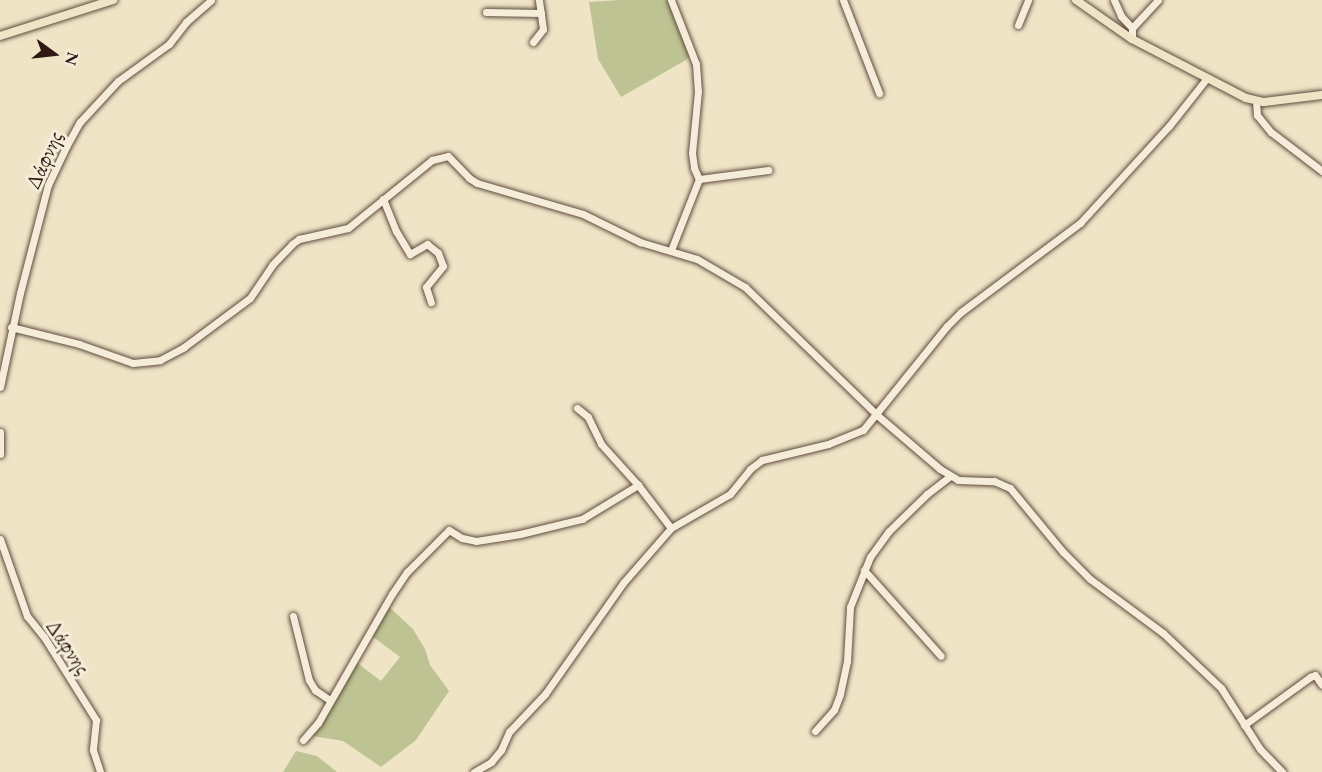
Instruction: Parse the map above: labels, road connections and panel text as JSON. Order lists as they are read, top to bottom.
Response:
{
  "streets": {
    "street": ["Δάφνης"]
  },
  "north": "right"
}
